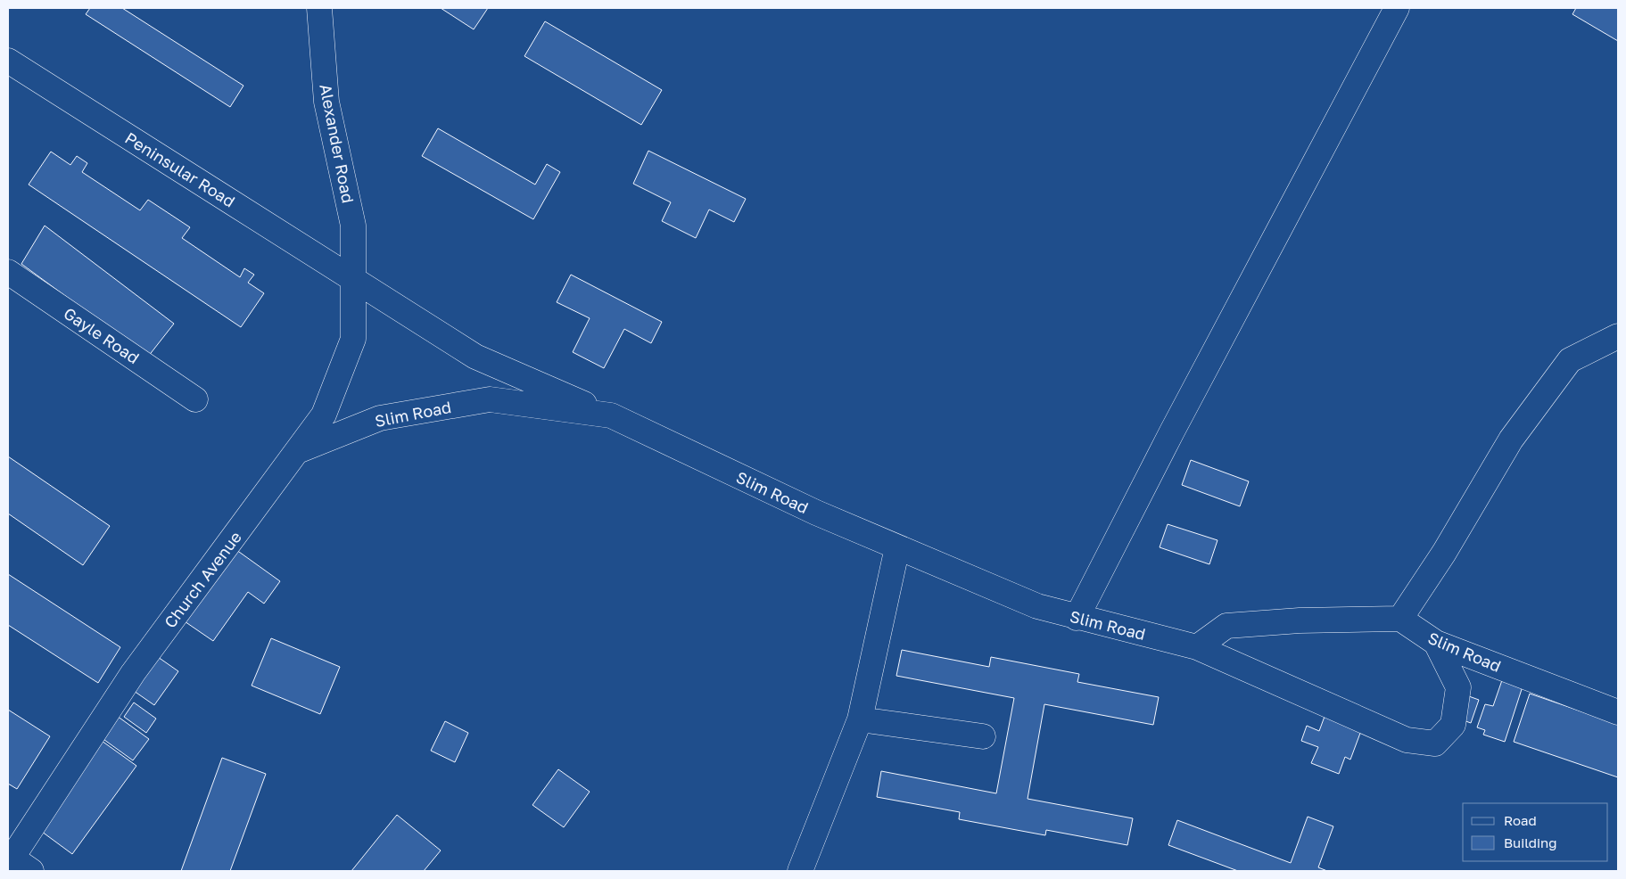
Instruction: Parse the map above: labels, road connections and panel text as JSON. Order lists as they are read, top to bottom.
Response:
{
  "streets": {
    "lane": [
      "Alexander Road",
      "Peninsular Road",
      "Gayle Road",
      "Slim Road",
      "Church Avenue"
    ]
  },
  "crossings": [
    ["Alexander Road", "Peninsular Road"],
    ["Alexander Road", "Slim Road"],
    ["Alexander Road", "Church Avenue"],
    ["Peninsular Road", "Slim Road"],
    ["Peninsular Road", "Church Avenue"],
    ["Slim Road", "Church Avenue"]
  ],
  "legend": ["Road", "Building"]
}
